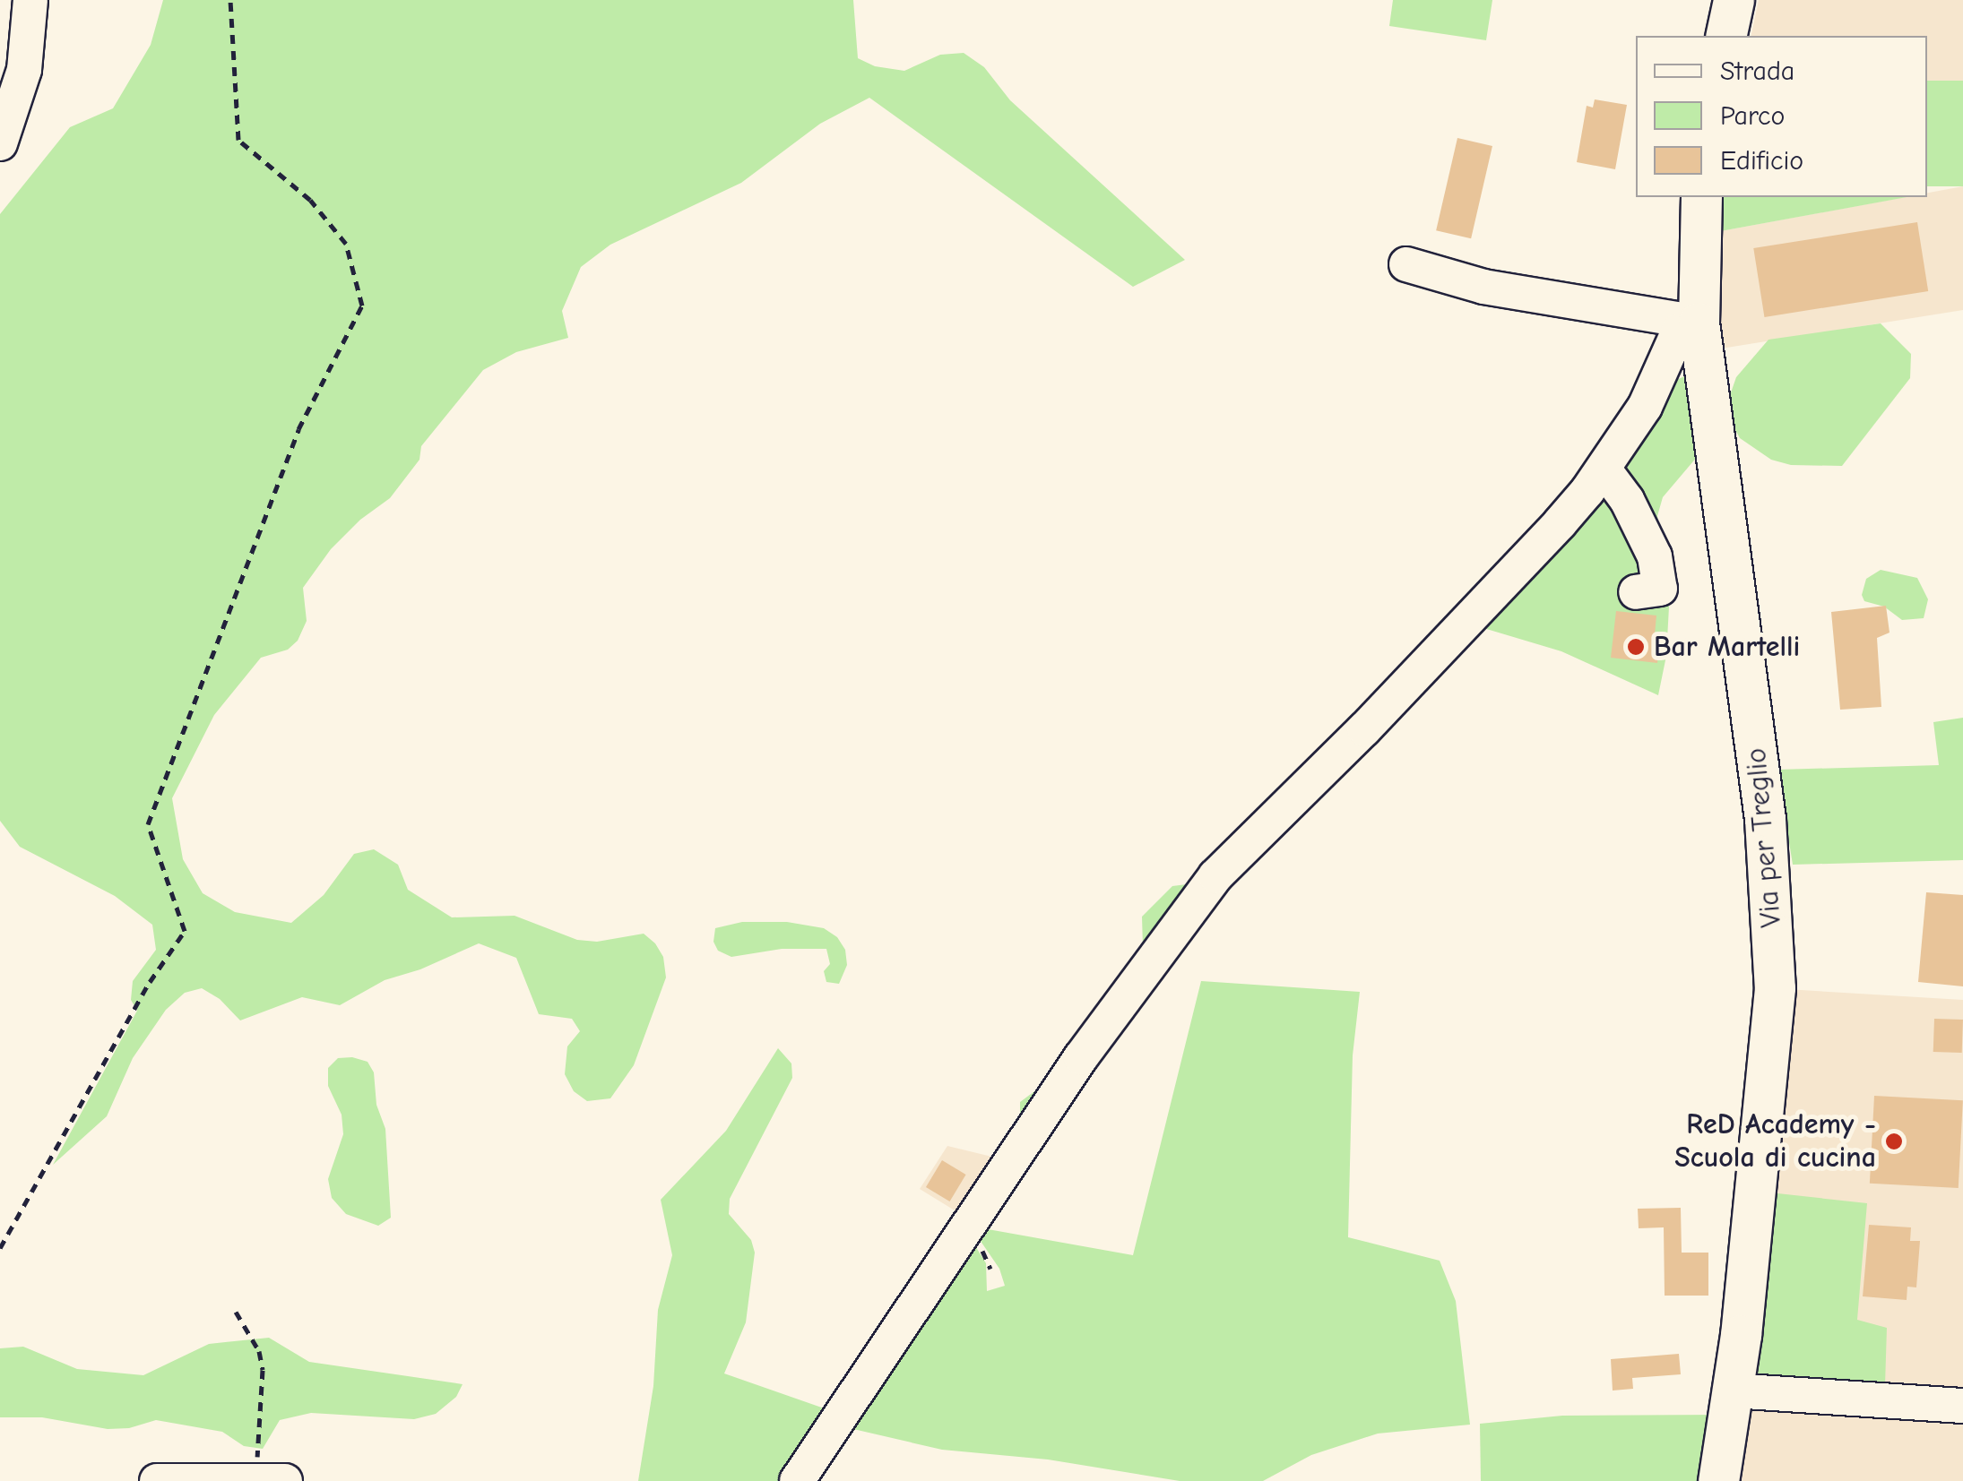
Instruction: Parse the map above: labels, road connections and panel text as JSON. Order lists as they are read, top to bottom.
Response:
{
  "streets": {
    "main road": ["Via per Treglio"]
  },
  "places": ["Bar Martelli", "ReD Academy - Scuola di cucina"],
  "legend": ["Strada", "Parco", "Edificio"]
}
